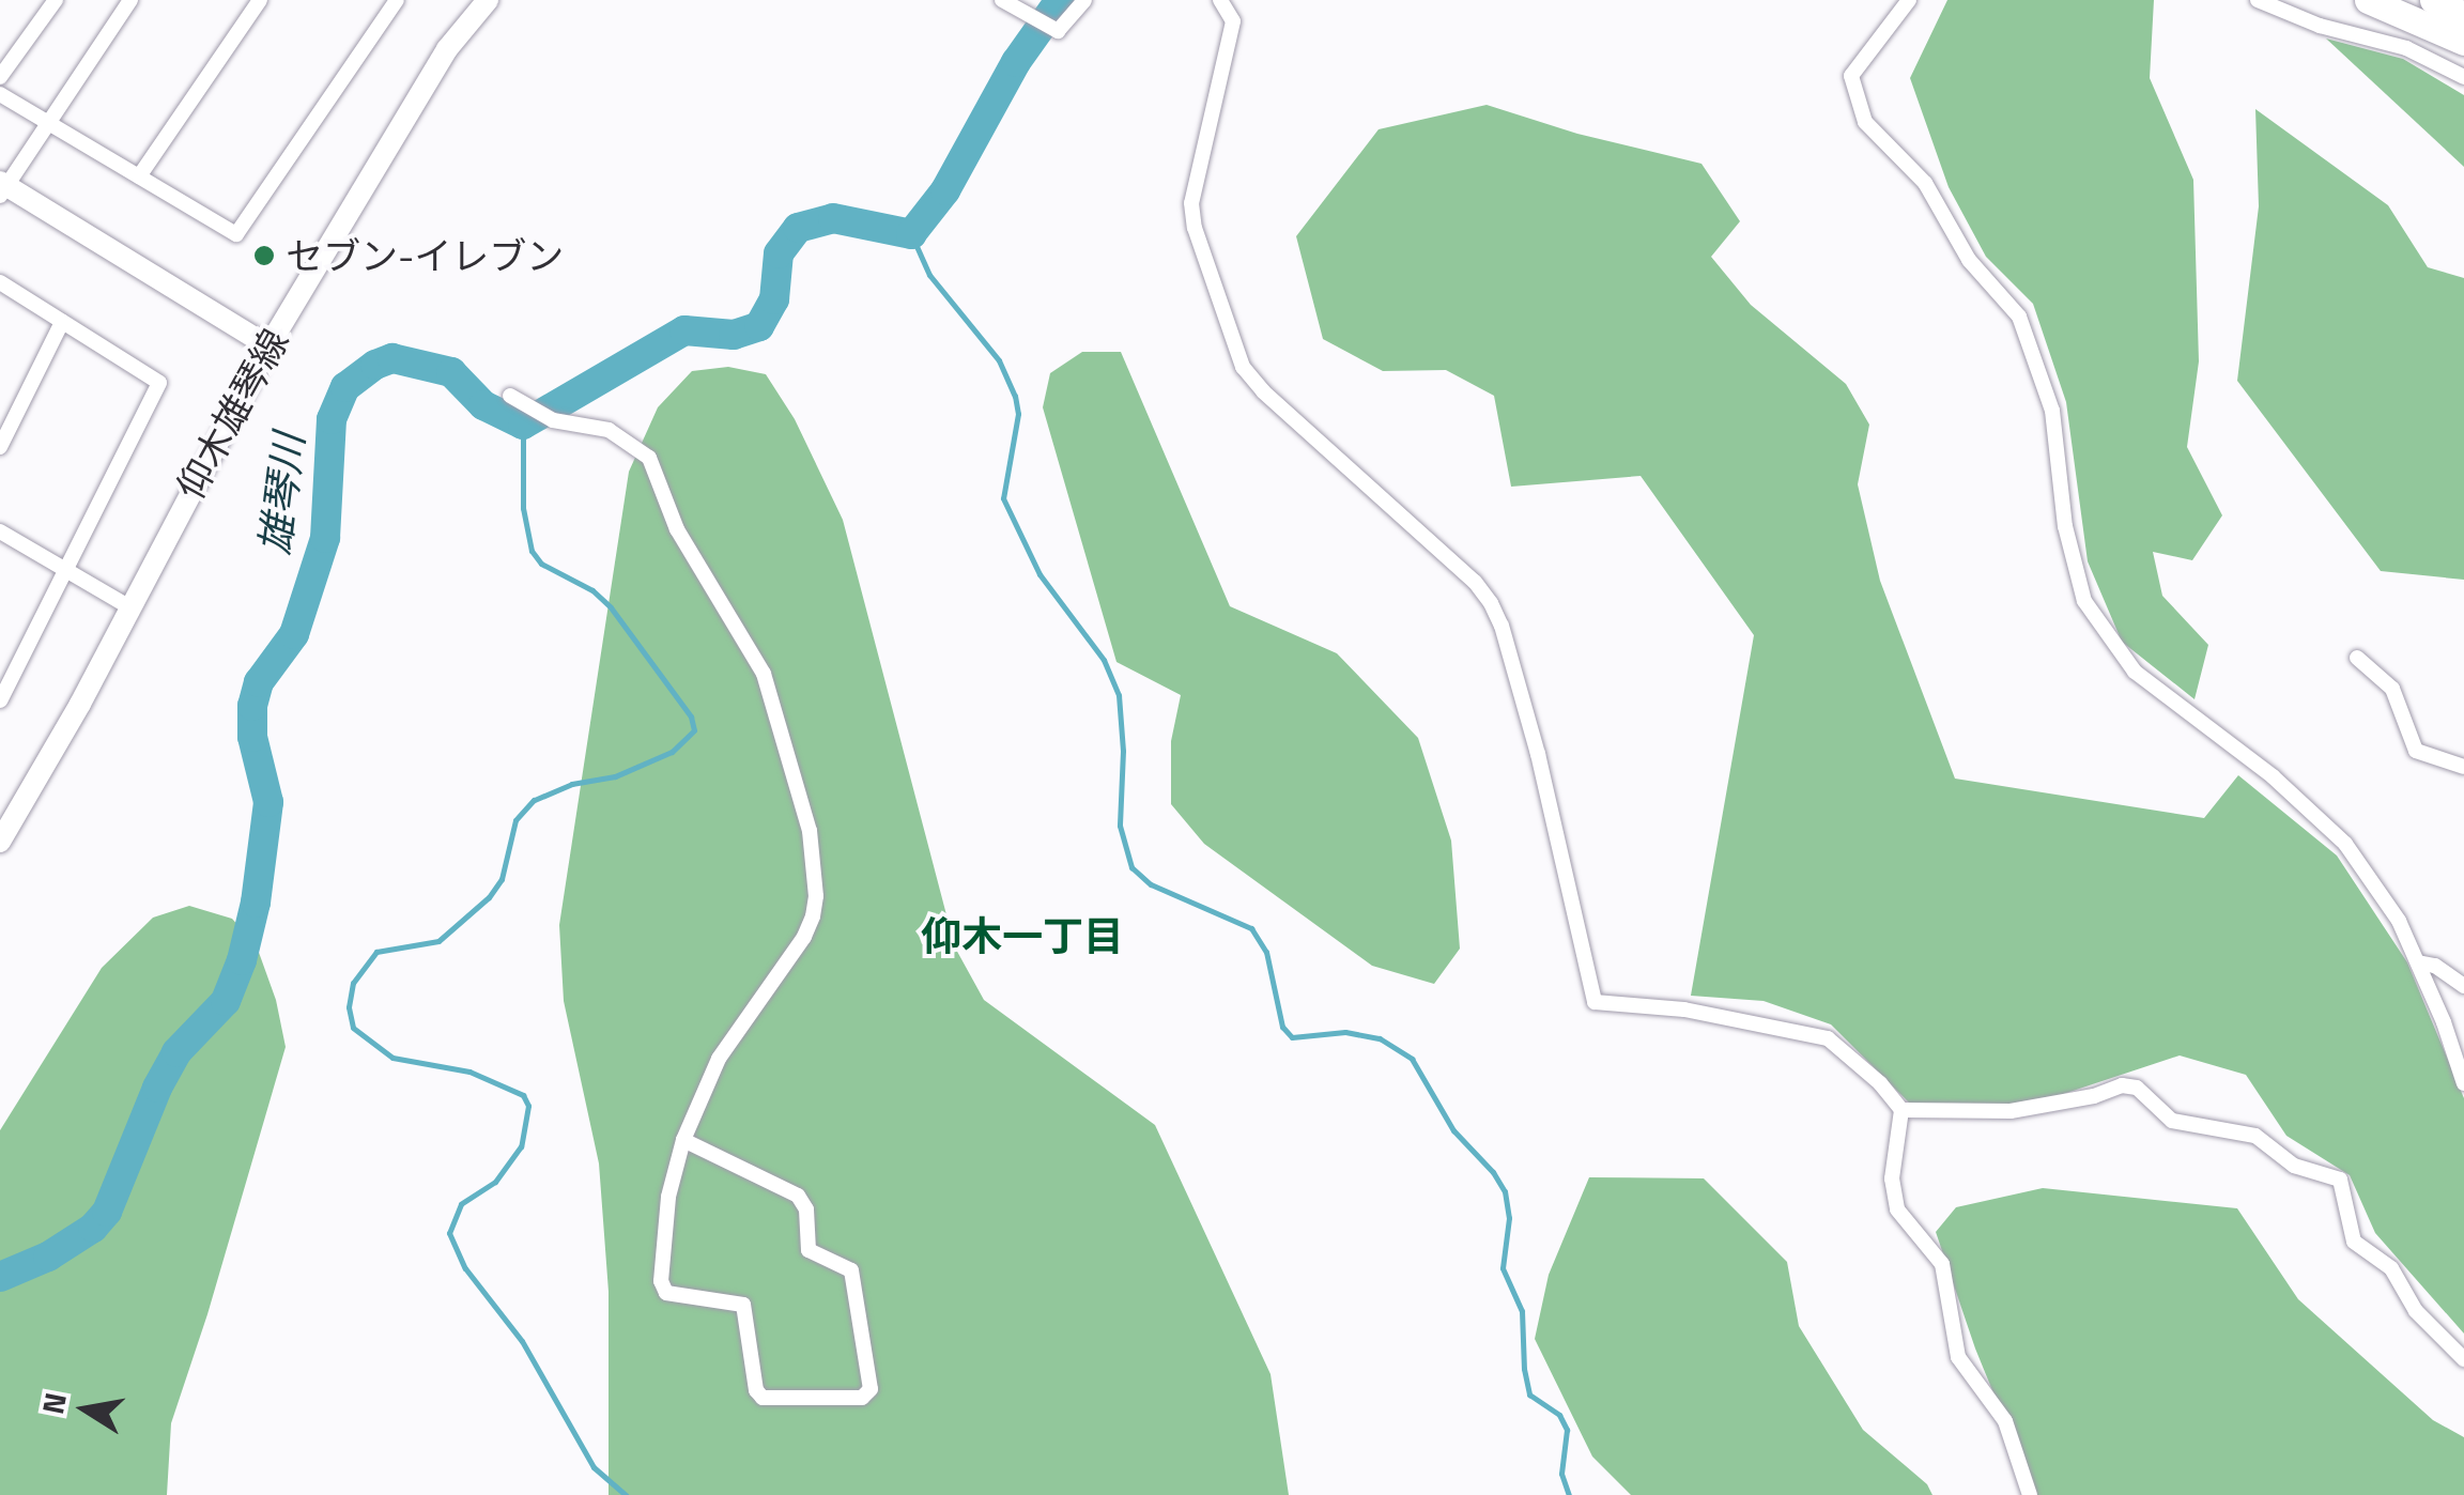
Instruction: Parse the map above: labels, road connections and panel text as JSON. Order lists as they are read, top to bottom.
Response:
{
  "streets": {
    "main road": ["仰木雄琴線"]
  },
  "districts": ["仰木一丁目"],
  "water": ["雄琴川"],
  "places": ["セブン-イレブン"],
  "north": "left"
}
